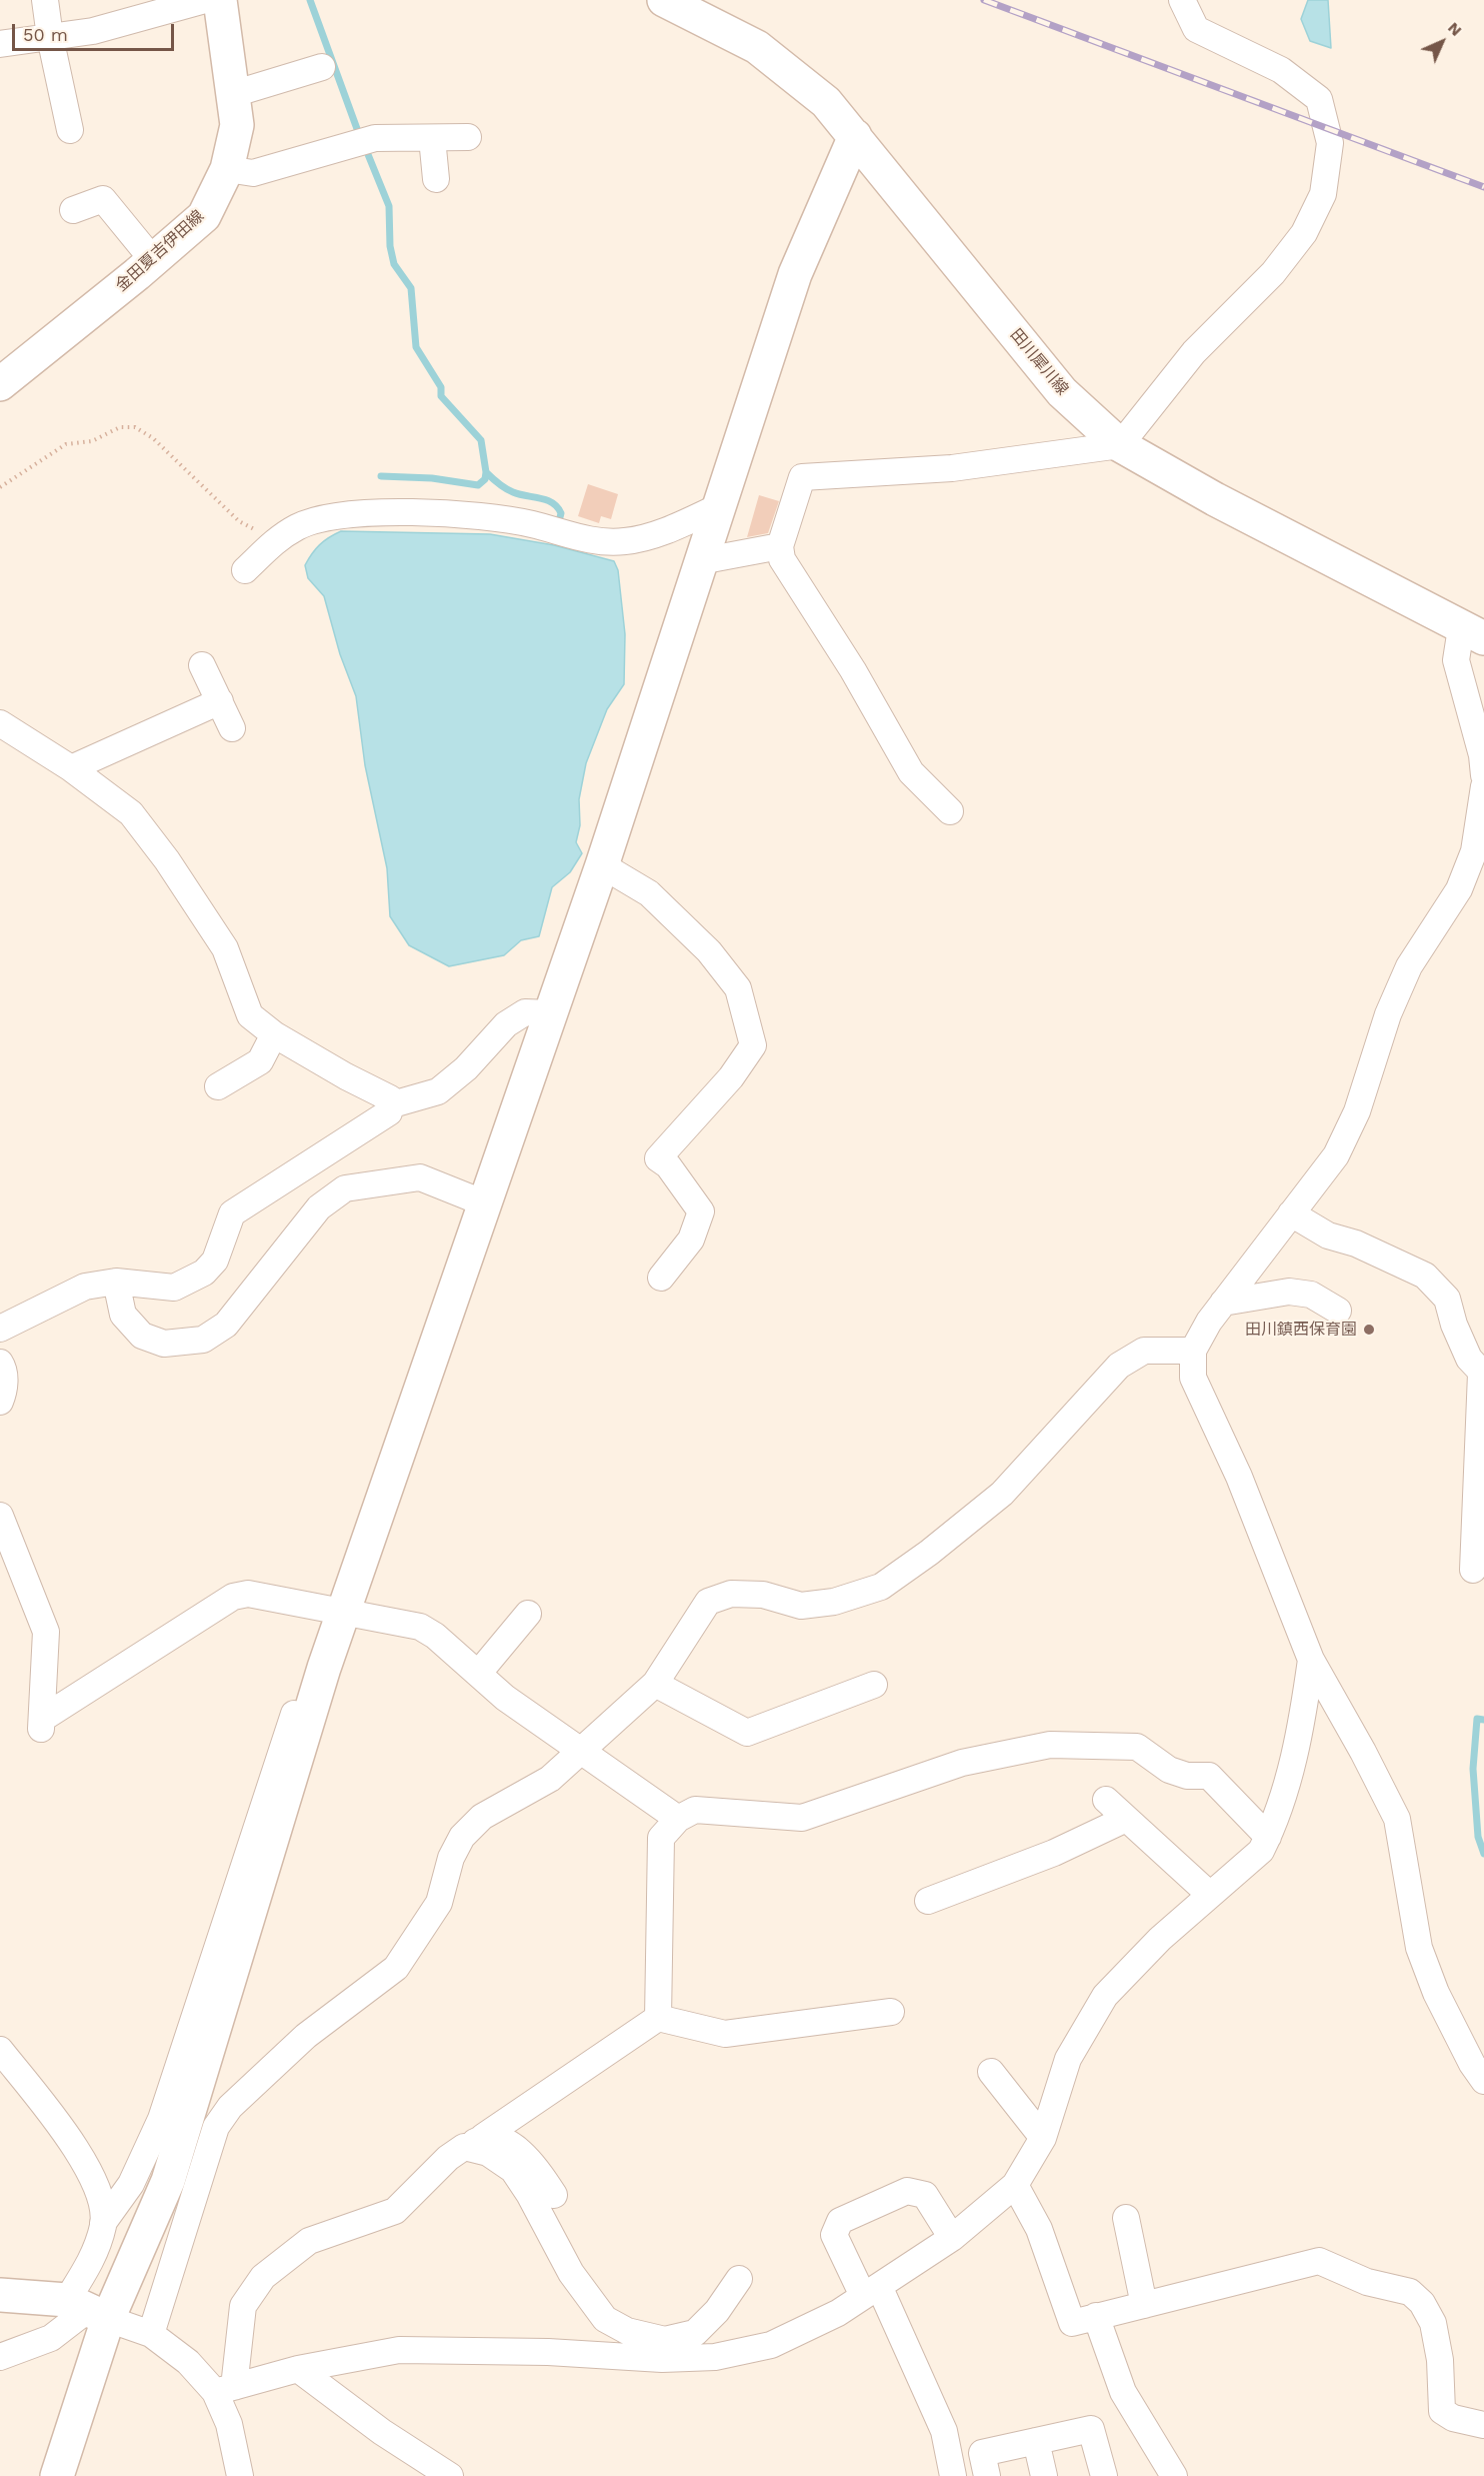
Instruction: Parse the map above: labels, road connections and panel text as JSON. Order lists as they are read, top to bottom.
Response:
{
  "streets": {
    "street": ["金田夏吉伊田線", "田川犀川線"]
  },
  "places": ["田川鎮西保育園"],
  "scale_bar": "50 m",
  "north": "top right"
}
